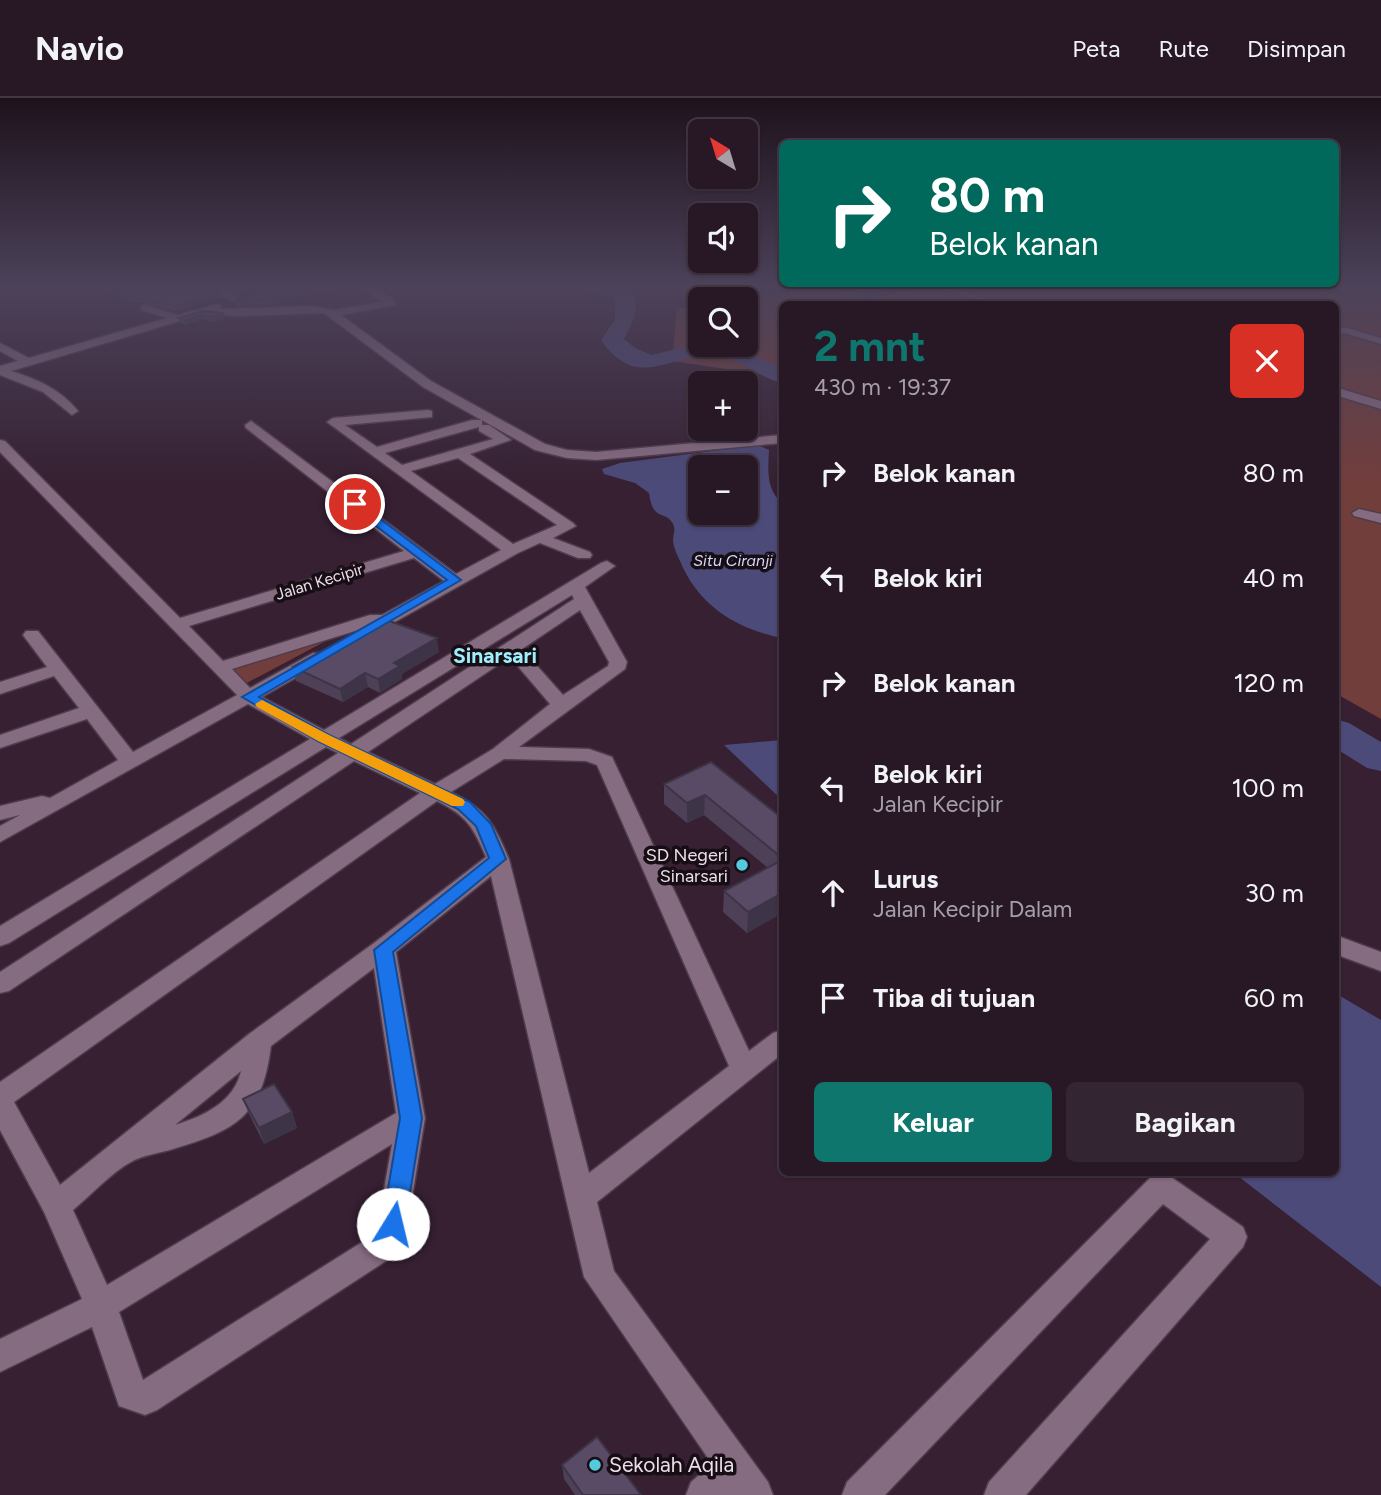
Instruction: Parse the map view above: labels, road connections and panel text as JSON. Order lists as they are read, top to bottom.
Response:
{
  "streets": {
    "street": ["Jalan Kecipir"]
  },
  "districts": ["Sinarsari"],
  "water": ["Situ Ciranji"],
  "places": ["SD Negeri Sinarsari", "Sekolah Aqila"],
  "north": "top left",
  "page": {
    "header": "Navio",
    "nav": ["Peta", "Rute", "Disimpan"],
    "map_buttons": ["+", "−"],
    "turn": ["80 m", "Belok kanan"],
    "heading": ["2 mnt", "430 m · 19:37"],
    "list": [
      {
        "name": "Belok kanan",
        "value": "80 m"
      },
      {
        "name": "Belok kiri",
        "value": "40 m"
      },
      {
        "name": "Belok kanan",
        "value": "120 m"
      },
      {
        "name": "Belok kiri",
        "note": "Jalan Kecipir",
        "value": "100 m"
      },
      {
        "name": "Lurus",
        "note": "Jalan Kecipir Dalam",
        "value": "30 m"
      },
      {
        "name": "Tiba di tujuan",
        "value": "60 m"
      }
    ],
    "buttons": ["Keluar", "Bagikan"]
  }
}
